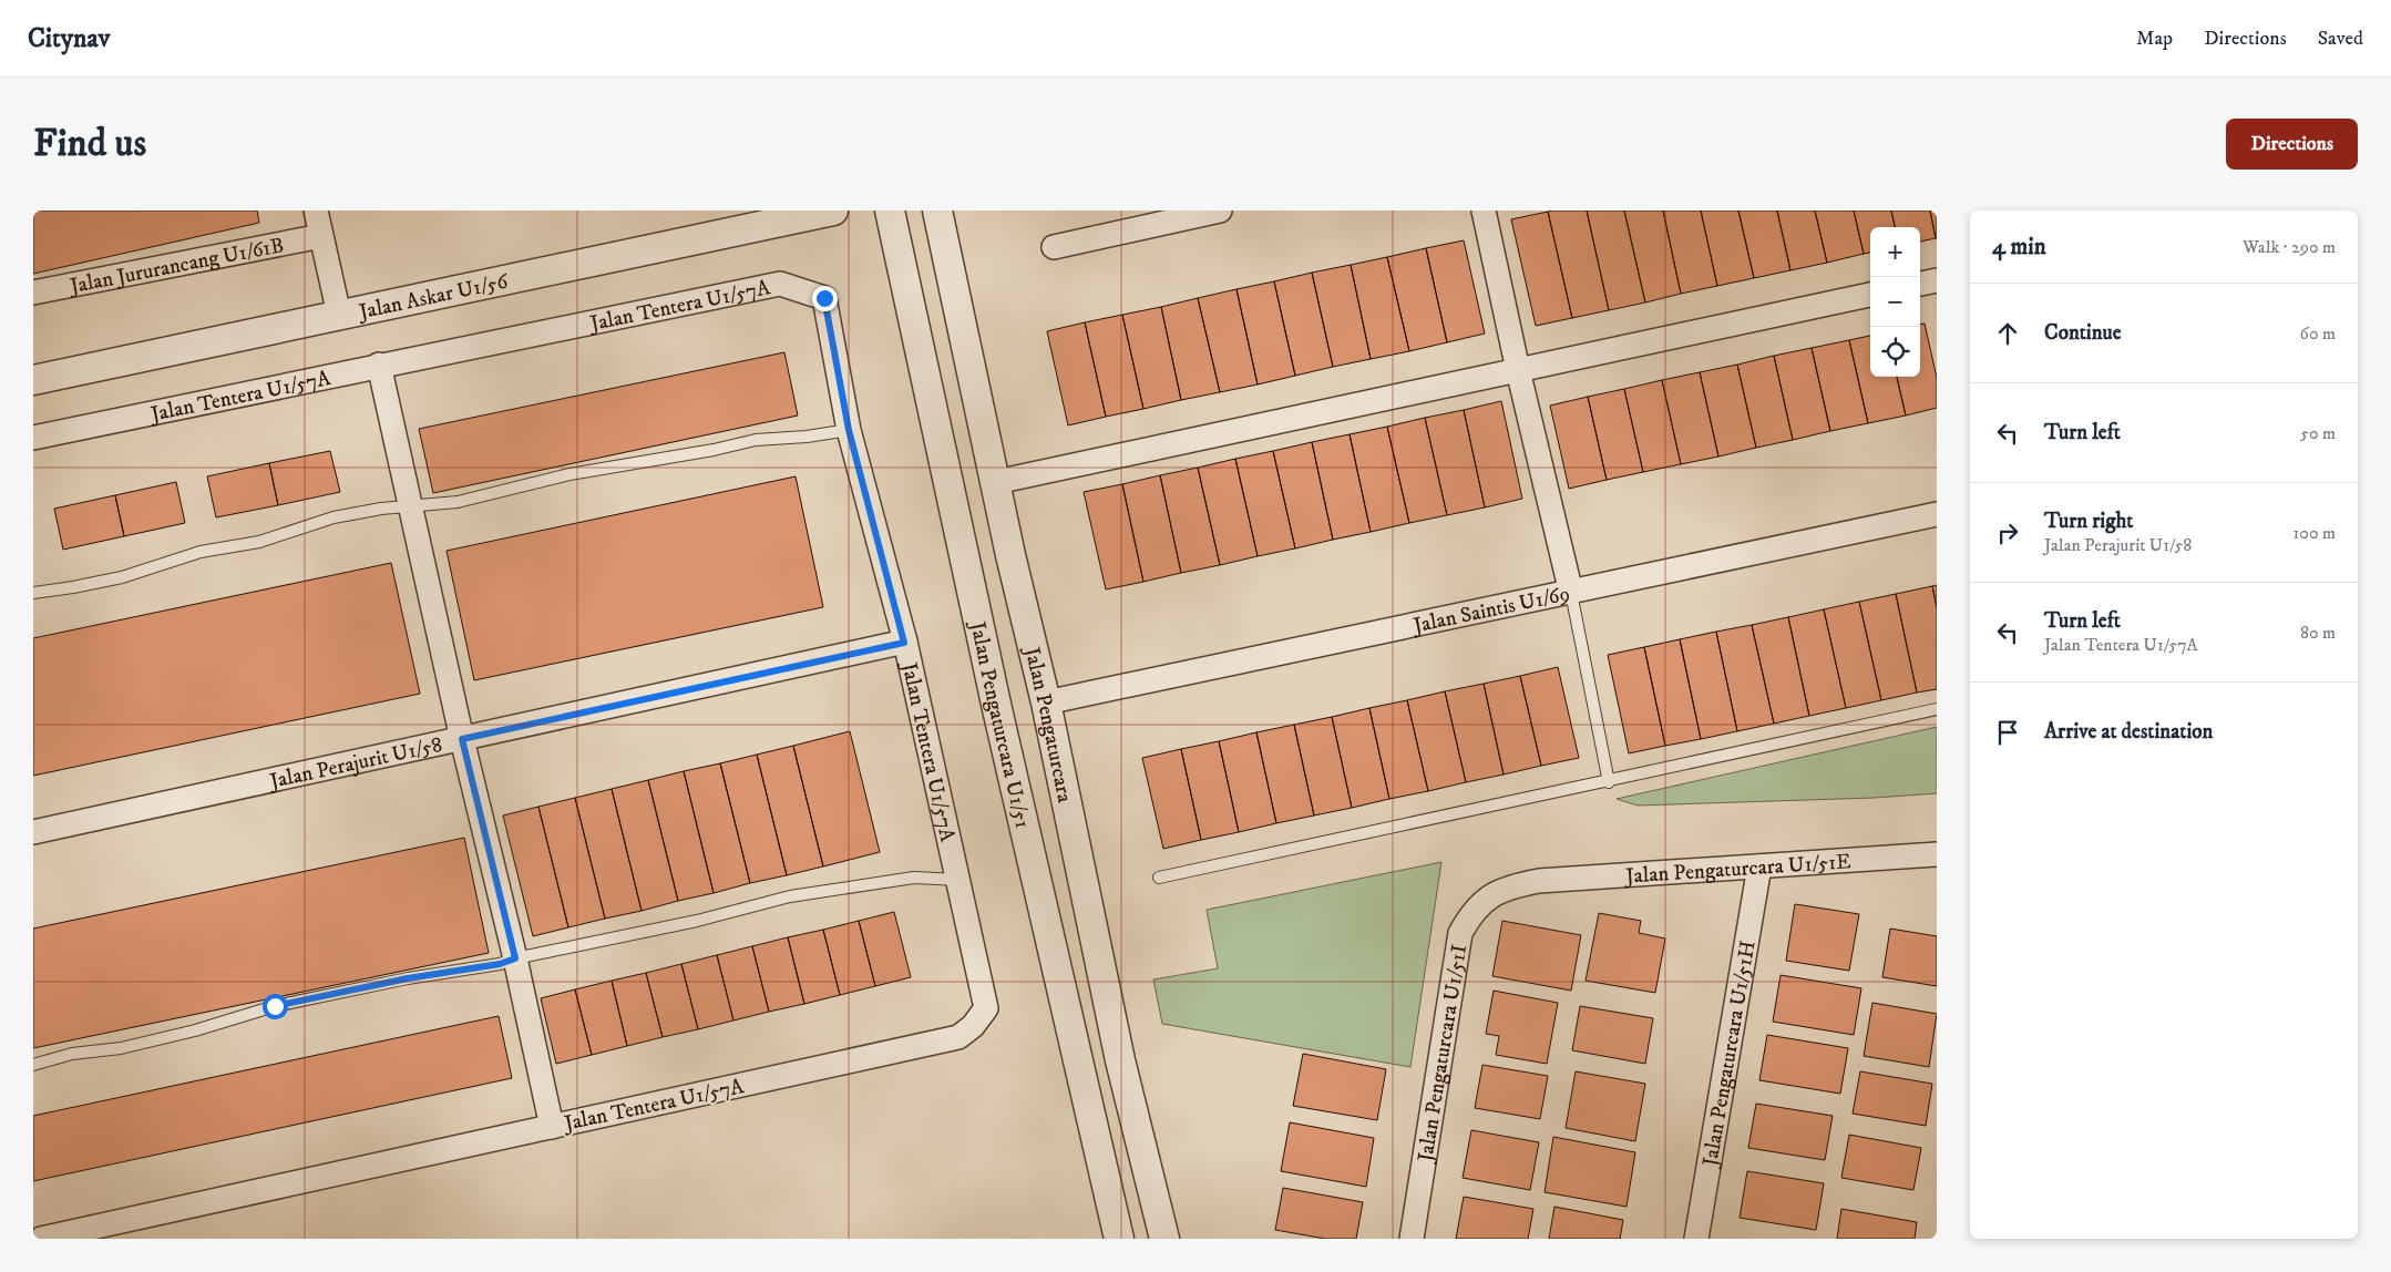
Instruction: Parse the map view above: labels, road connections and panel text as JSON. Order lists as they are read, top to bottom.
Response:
{
  "streets": {
    "street": [
      "Jalan Jururancang U1/61B",
      "Jalan Askar U1/56",
      "Jalan Tentera U1/57A",
      "Jalan Saintis U1/69",
      "Jalan Pengaturcara",
      "Jalan Pengaturcara U1/51",
      "Jalan Perajurit U1/58",
      "Jalan Pengaturcara U1/51E",
      "Jalan Pengaturcara U1/51I",
      "Jalan Pengaturcara U1/51H"
    ]
  },
  "crossings": [
    ["Jalan Tentera U1/57A", "Jalan Perajurit U1/58"],
    ["Jalan Saintis U1/69", "Jalan Pengaturcara"],
    ["Jalan Pengaturcara U1/51E", "Jalan Pengaturcara U1/51I"],
    ["Jalan Pengaturcara U1/51E", "Jalan Pengaturcara U1/51H"]
  ],
  "page": {
    "header": "Citynav",
    "nav": ["Map", "Directions", "Saved"],
    "buttons": "Directions",
    "title": "Find us",
    "heading": ["4 min", "Walk · 290 m"],
    "map_buttons": ["+", "−"],
    "list": [
      ["Continue", "60 m"],
      ["Turn left", "50 m"],
      ["Turn right", "Jalan Perajurit U1/58", "100 m"],
      ["Turn left", "Jalan Tentera U1/57A", "80 m"],
      "Arrive at destination"
    ]
  }
}
